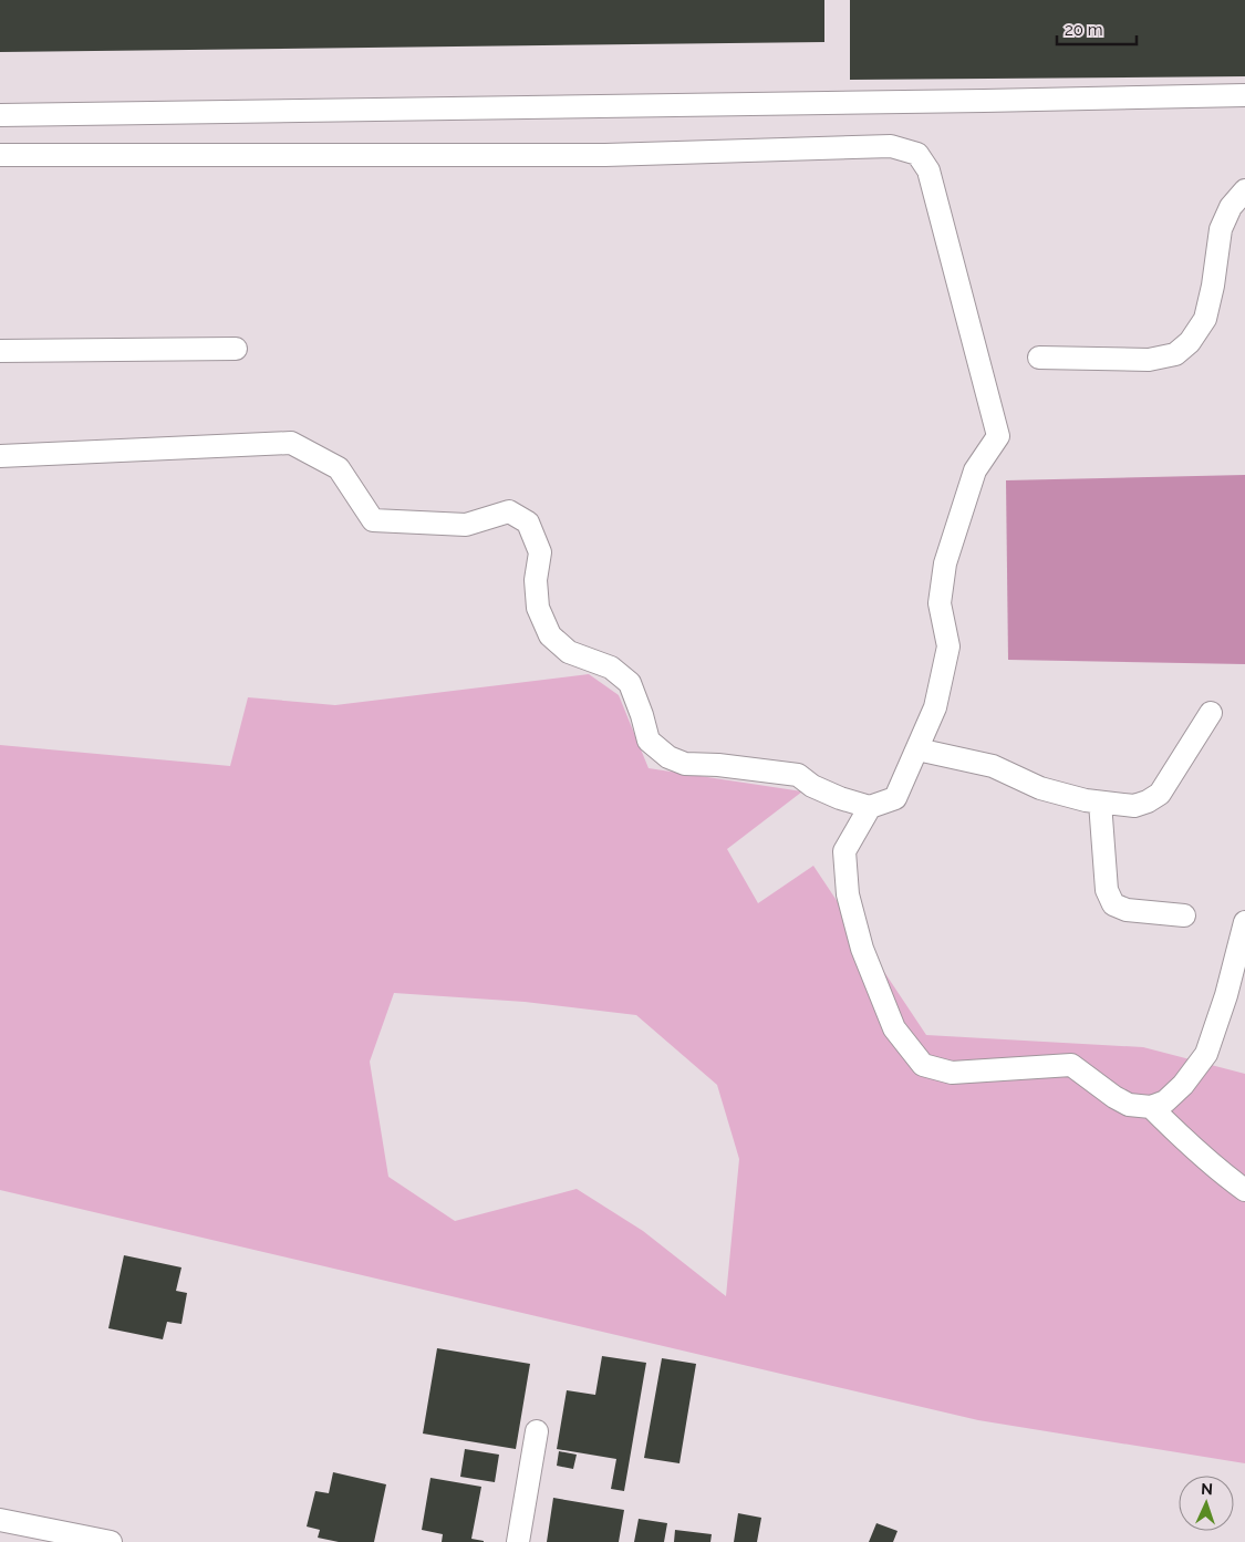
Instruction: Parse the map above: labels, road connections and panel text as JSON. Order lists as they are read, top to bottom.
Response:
{
  "scale_bar": "20 m",
  "north": "top"
}
